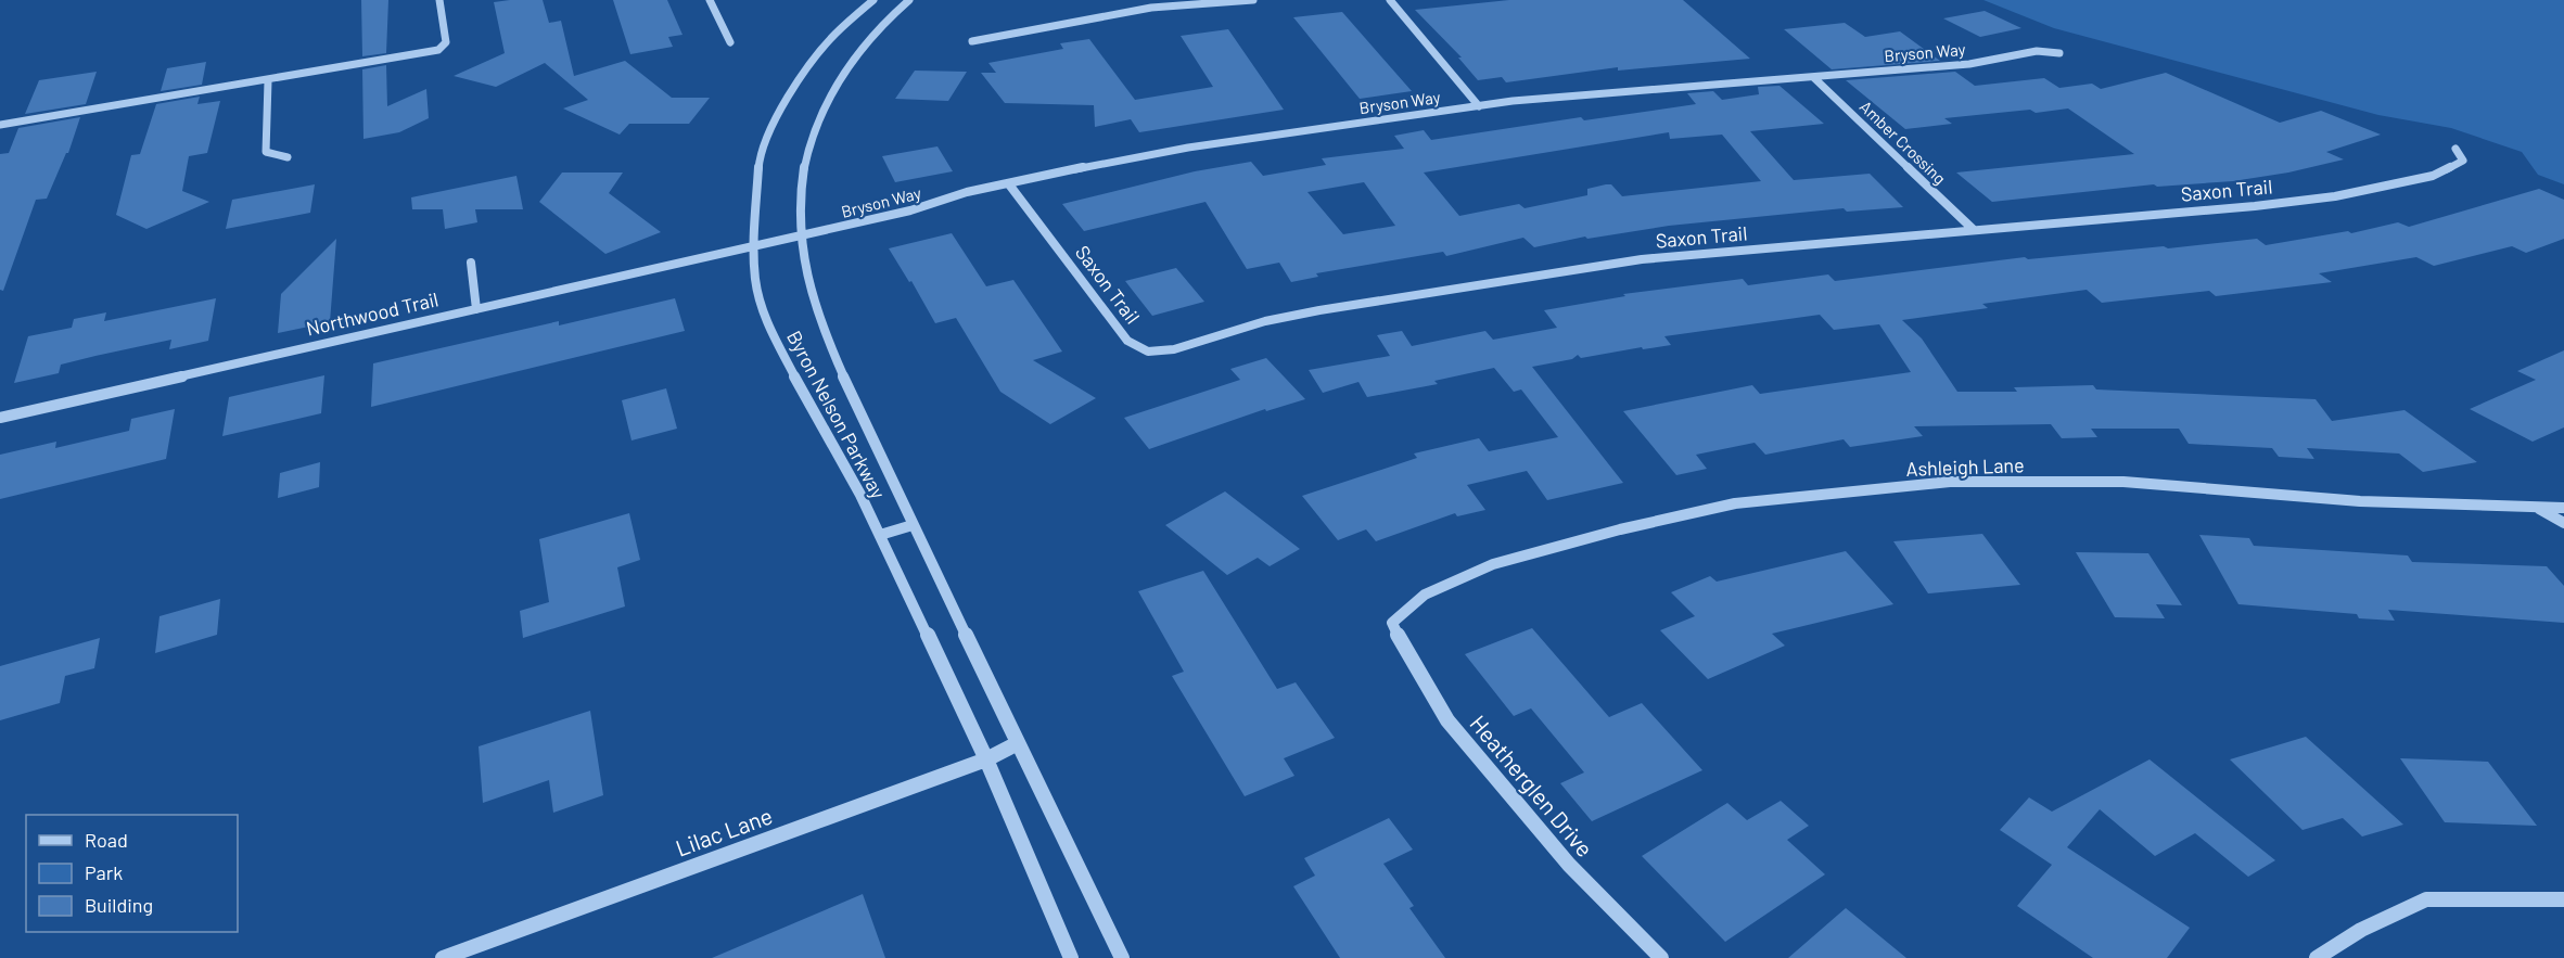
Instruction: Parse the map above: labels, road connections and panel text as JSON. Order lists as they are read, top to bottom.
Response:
{
  "streets": {
    "street": [
      "Bryson Way",
      "Amber Crossing",
      "Saxon Trail",
      "Northwood Trail",
      "Byron Nelson Parkway",
      "Ashleigh Lane",
      "Heatherglen Drive",
      "Lilac Lane"
    ]
  },
  "crossings": [
    ["Bryson Way", "Amber Crossing"],
    ["Bryson Way", "Saxon Trail"],
    ["Bryson Way", "Northwood Trail"],
    ["Bryson Way", "Byron Nelson Parkway"],
    ["Amber Crossing", "Saxon Trail"],
    ["Northwood Trail", "Byron Nelson Parkway"],
    ["Byron Nelson Parkway", "Lilac Lane"],
    ["Ashleigh Lane", "Heatherglen Drive"]
  ],
  "legend": ["Road", "Park", "Building"]
}
